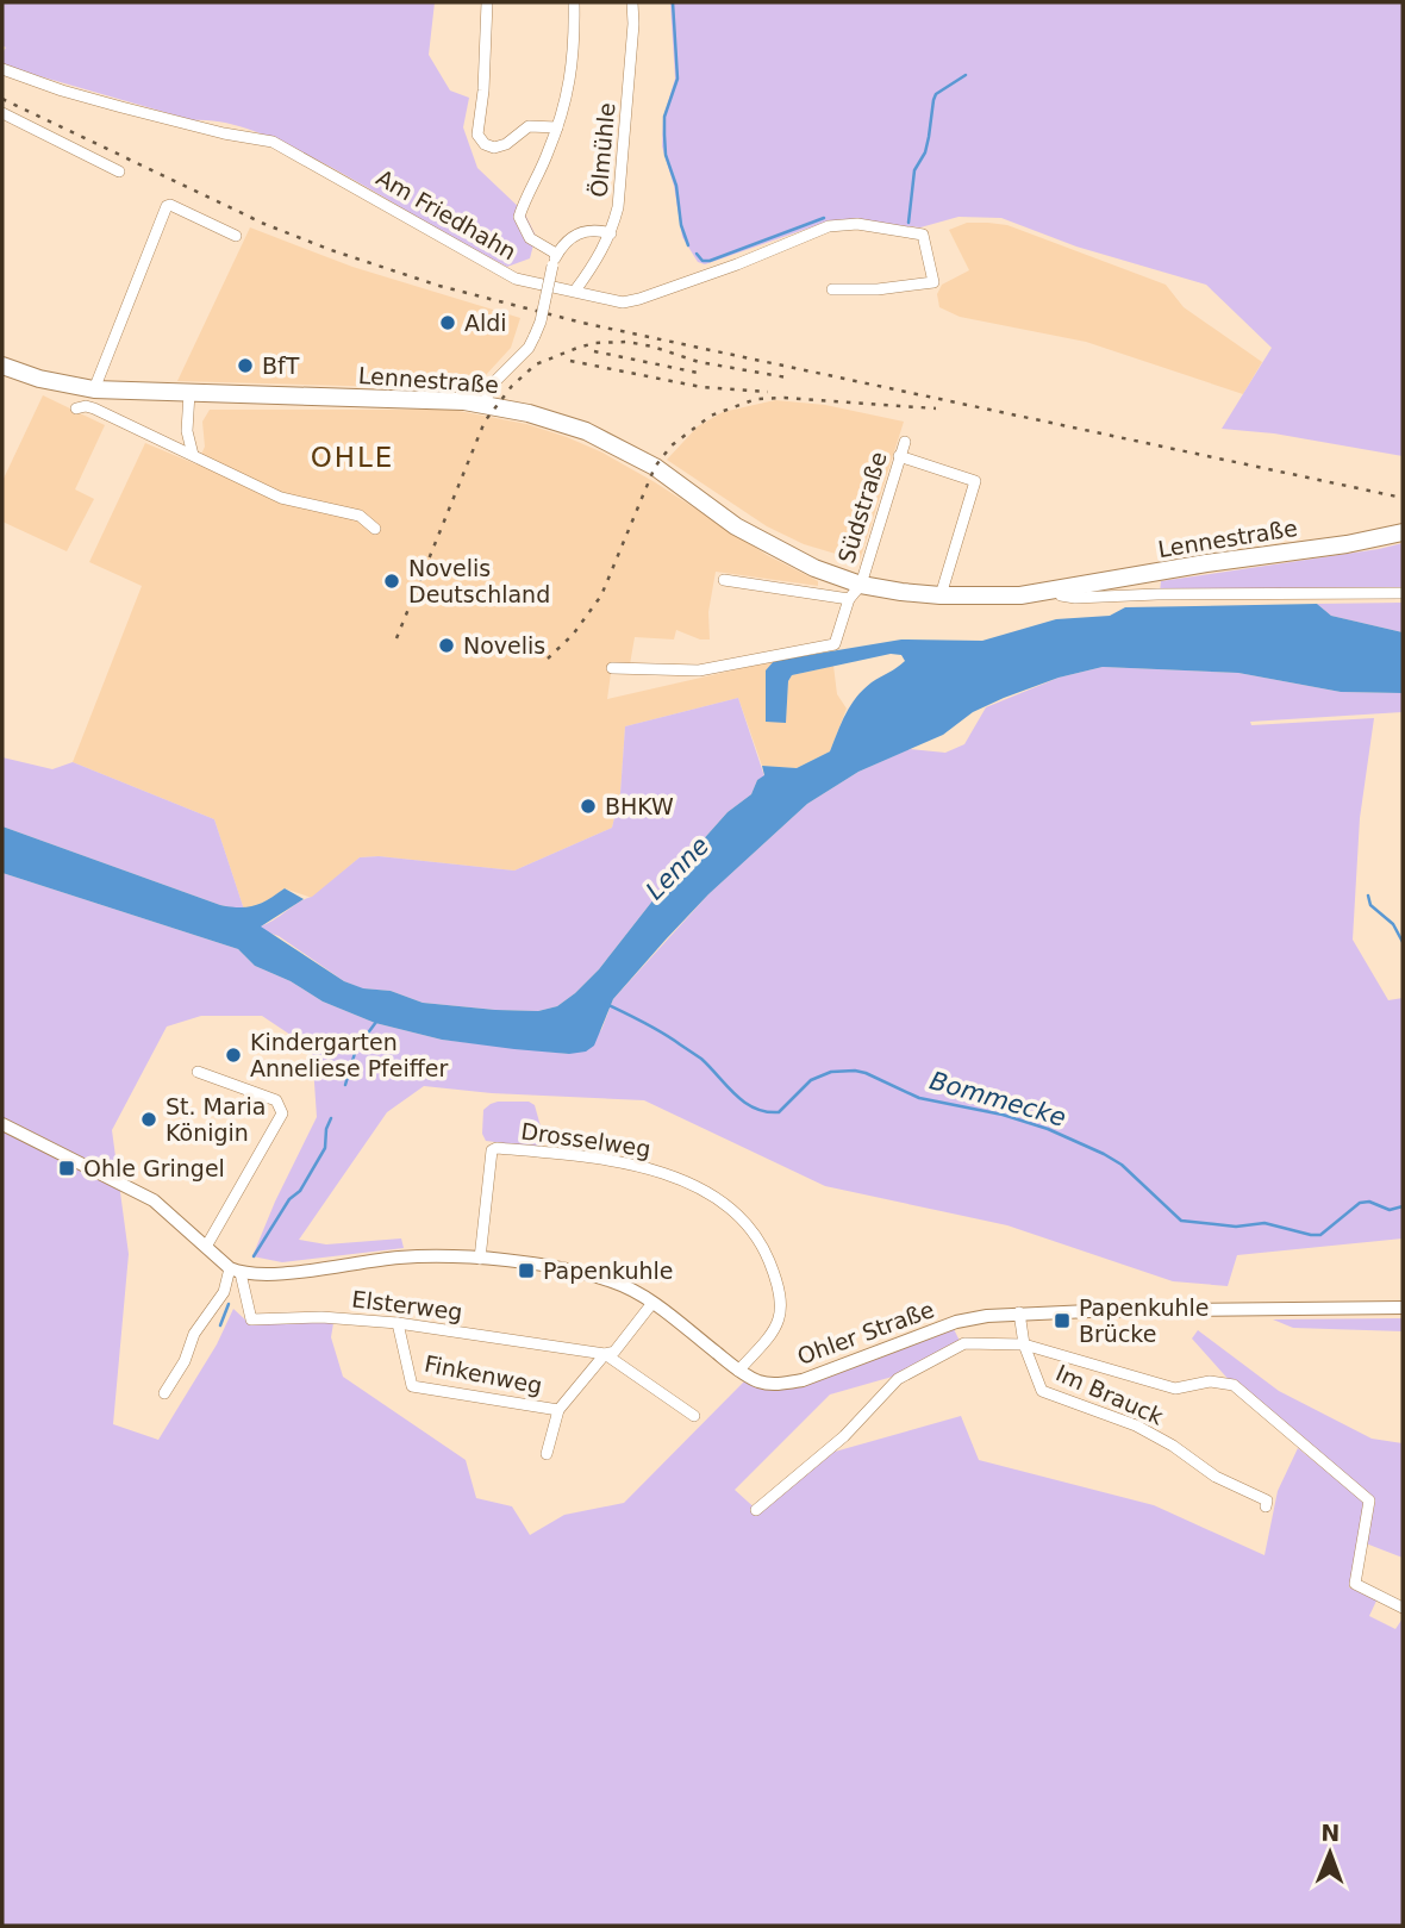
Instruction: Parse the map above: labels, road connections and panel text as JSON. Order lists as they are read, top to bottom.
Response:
{
  "streets": {
    "main road": ["Lennestraße"],
    "street": [
      "Ölmühle",
      "Am Friedhahn",
      "Südstraße",
      "Drosselweg",
      "Elsterweg",
      "Ohler Straße",
      "Finkenweg",
      "Im Brauck"
    ]
  },
  "crossings": [
    ["Ölmühle", "Am Friedhahn"],
    ["Lennestraße", "Südstraße"],
    ["Drosselweg", "Ohler Straße"],
    ["Elsterweg", "Ohler Straße"],
    ["Elsterweg", "Finkenweg"],
    ["Ohler Straße", "Im Brauck"]
  ],
  "districts": ["OHLE"],
  "water": ["Lenne", "Bommecke"],
  "places": {
    "other": [
      "Aldi",
      "BfT",
      "Novelis Deutschland",
      "Novelis",
      "BHKW",
      "Kindergarten Anneliese Pfeiffer",
      "St. Maria Königin"
    ],
    "transit": ["Ohle Gringel", "Papenkuhle", "Papenkuhle Brücke"]
  },
  "north": "top"
}
